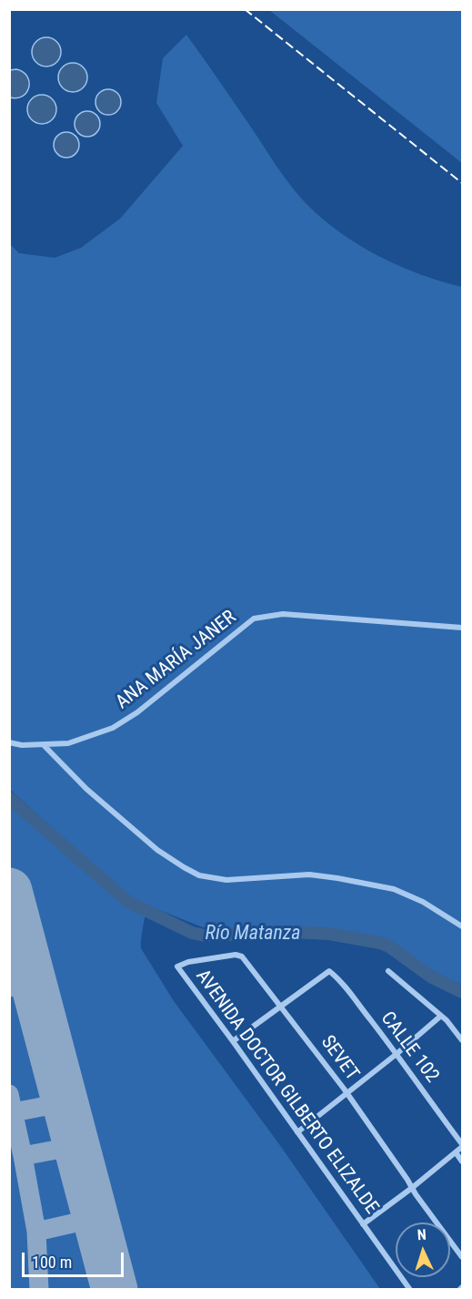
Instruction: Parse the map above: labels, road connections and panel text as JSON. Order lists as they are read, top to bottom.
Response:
{
  "streets": {
    "street": [
      "ANA MARÍA JANER",
      "CALLE 102",
      "SEVET",
      "AVENIDA DOCTOR GILBERTO ELIZALDE"
    ]
  },
  "crossings": [
    ["CALLE 102", "SEVET"],
    ["SEVET", "AVENIDA DOCTOR GILBERTO ELIZALDE"]
  ],
  "water": ["Río Matanza"],
  "scale_bar": "100 m",
  "north": "top"
}
